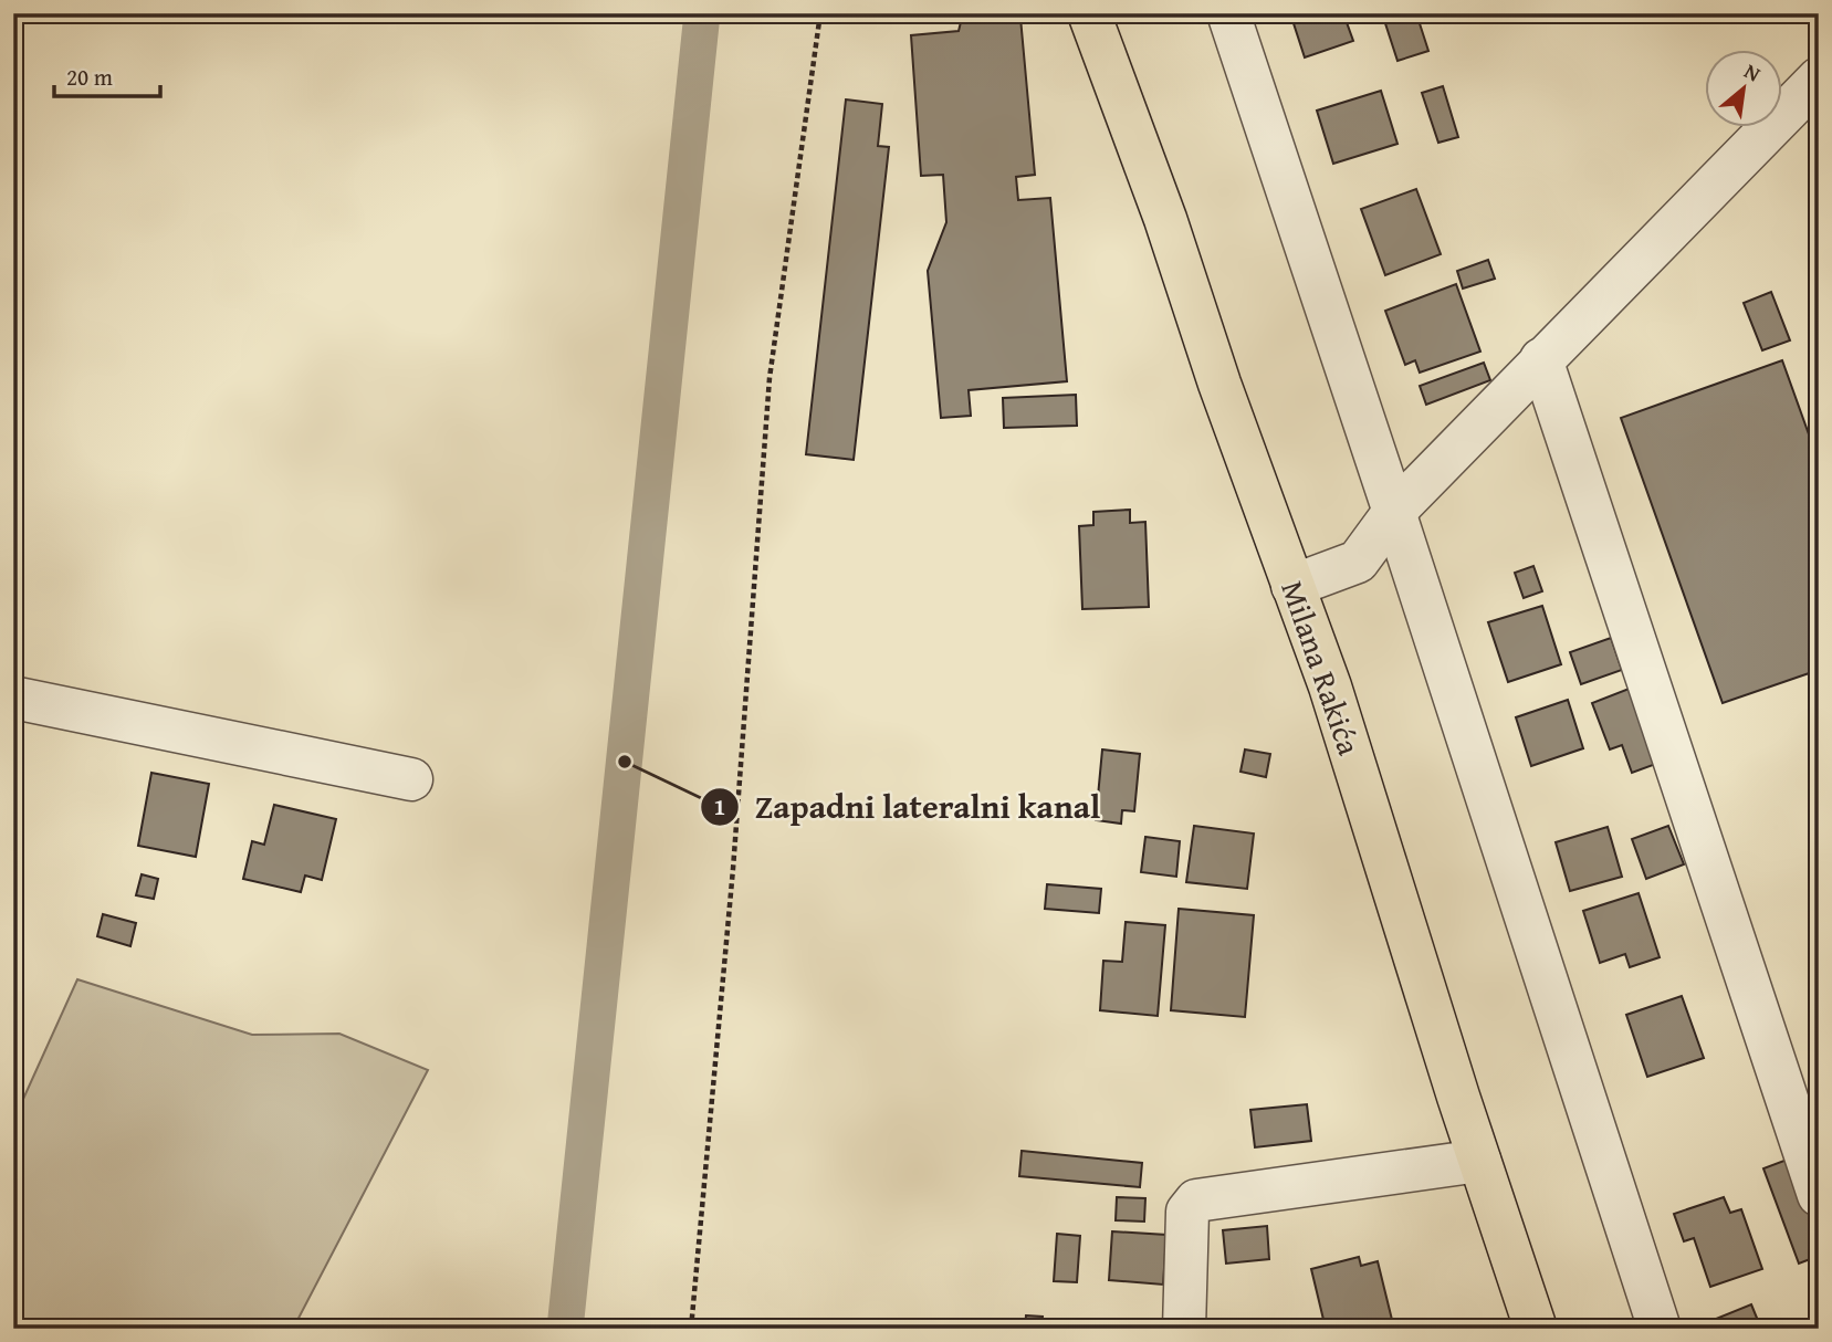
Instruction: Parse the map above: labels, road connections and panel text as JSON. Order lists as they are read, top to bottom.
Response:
{
  "streets": {
    "main road": ["Milana Rakića"]
  },
  "places": ["Zapadni lateralni kanal"],
  "scale_bar": "20 m",
  "north": "top right"
}
